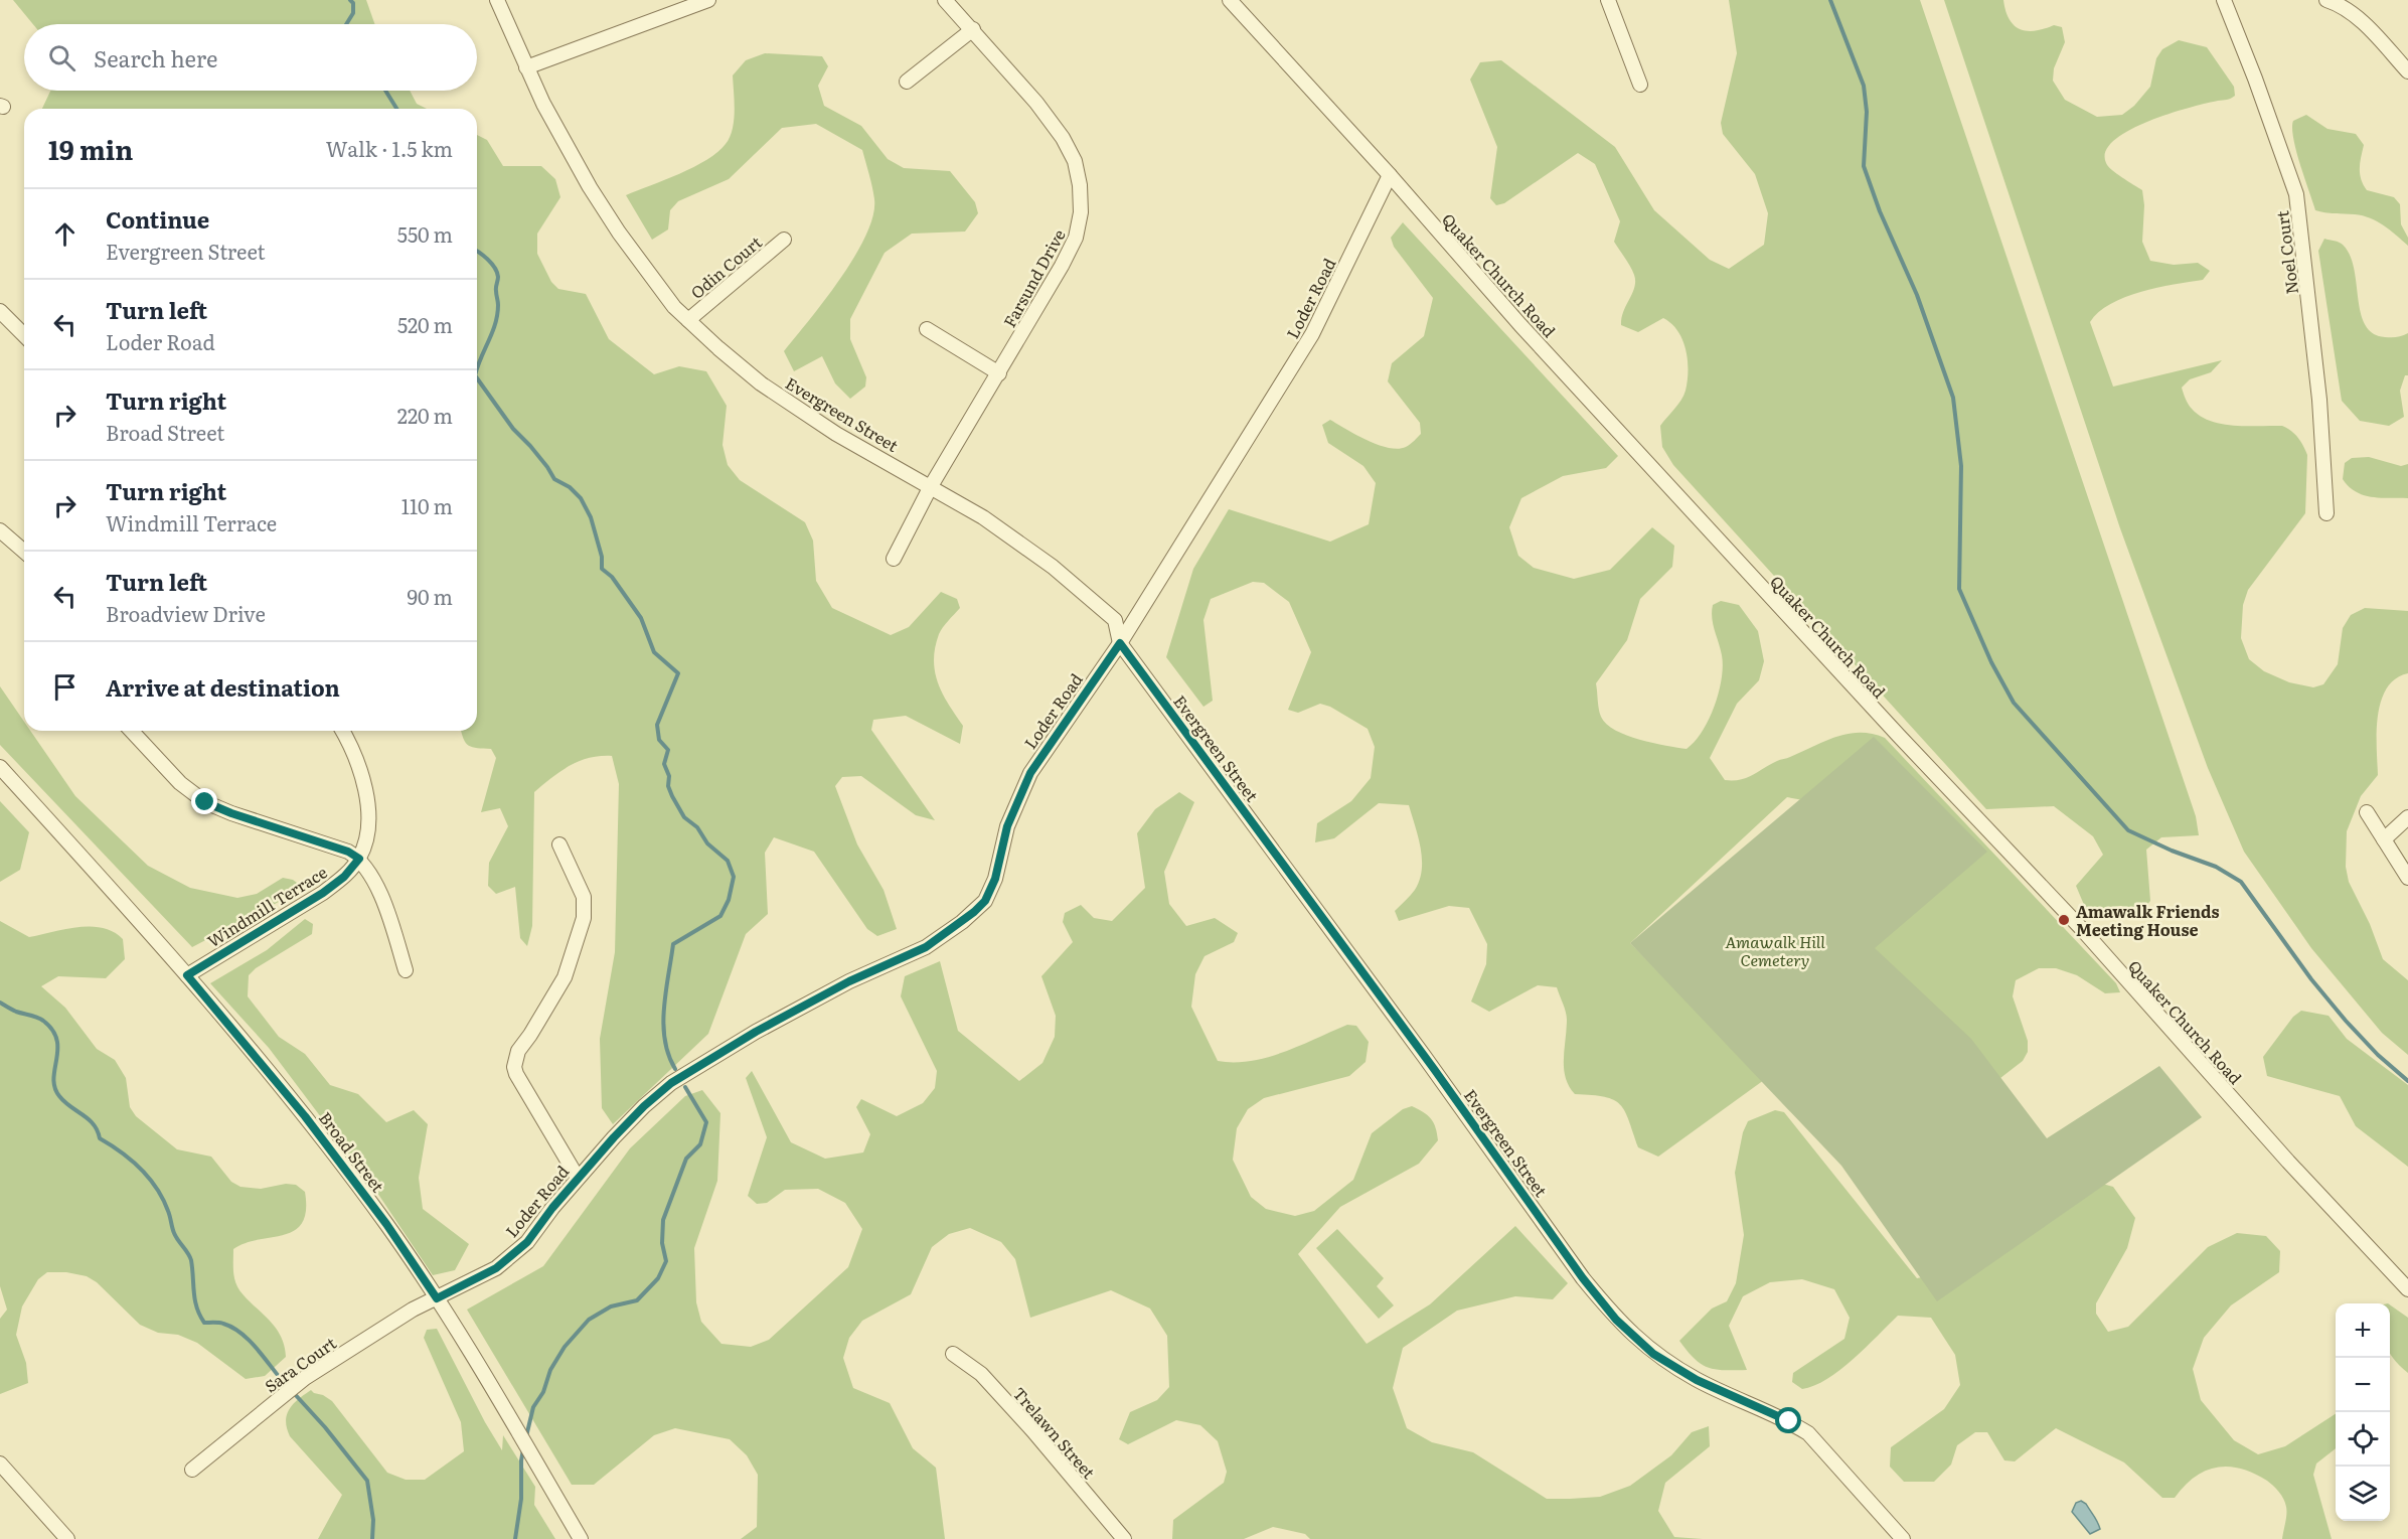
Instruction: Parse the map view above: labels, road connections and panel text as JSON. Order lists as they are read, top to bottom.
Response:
{
  "streets": {
    "street": [
      "Noel Court",
      "Odin Court",
      "Quaker Church Road",
      "Farsund Drive",
      "Loder Road",
      "Evergreen Street",
      "Windmill Terrace",
      "Broad Street",
      "Sara Court",
      "Trelawn Street"
    ]
  },
  "crossings": [
    ["Odin Court", "Evergreen Street"],
    ["Quaker Church Road", "Loder Road"],
    ["Farsund Drive", "Evergreen Street"],
    ["Loder Road", "Evergreen Street"],
    ["Loder Road", "Broad Street"],
    ["Loder Road", "Sara Court"],
    ["Windmill Terrace", "Broad Street"],
    ["Broad Street", "Sara Court"]
  ],
  "parks": ["Amawalk Hill Cemetery"],
  "places": ["Amawalk Friends Meeting House"],
  "page": {
    "search": "Search here",
    "heading": ["19 min", "Walk · 1.5 km"],
    "list": [
      ["Continue", "Evergreen Street", "550 m"],
      ["Turn left", "Loder Road", "520 m"],
      ["Turn right", "Broad Street", "220 m"],
      ["Turn right", "Windmill Terrace", "110 m"],
      ["Turn left", "Broadview Drive", "90 m"],
      "Arrive at destination"
    ],
    "map_buttons": ["+", "−"]
  }
}
